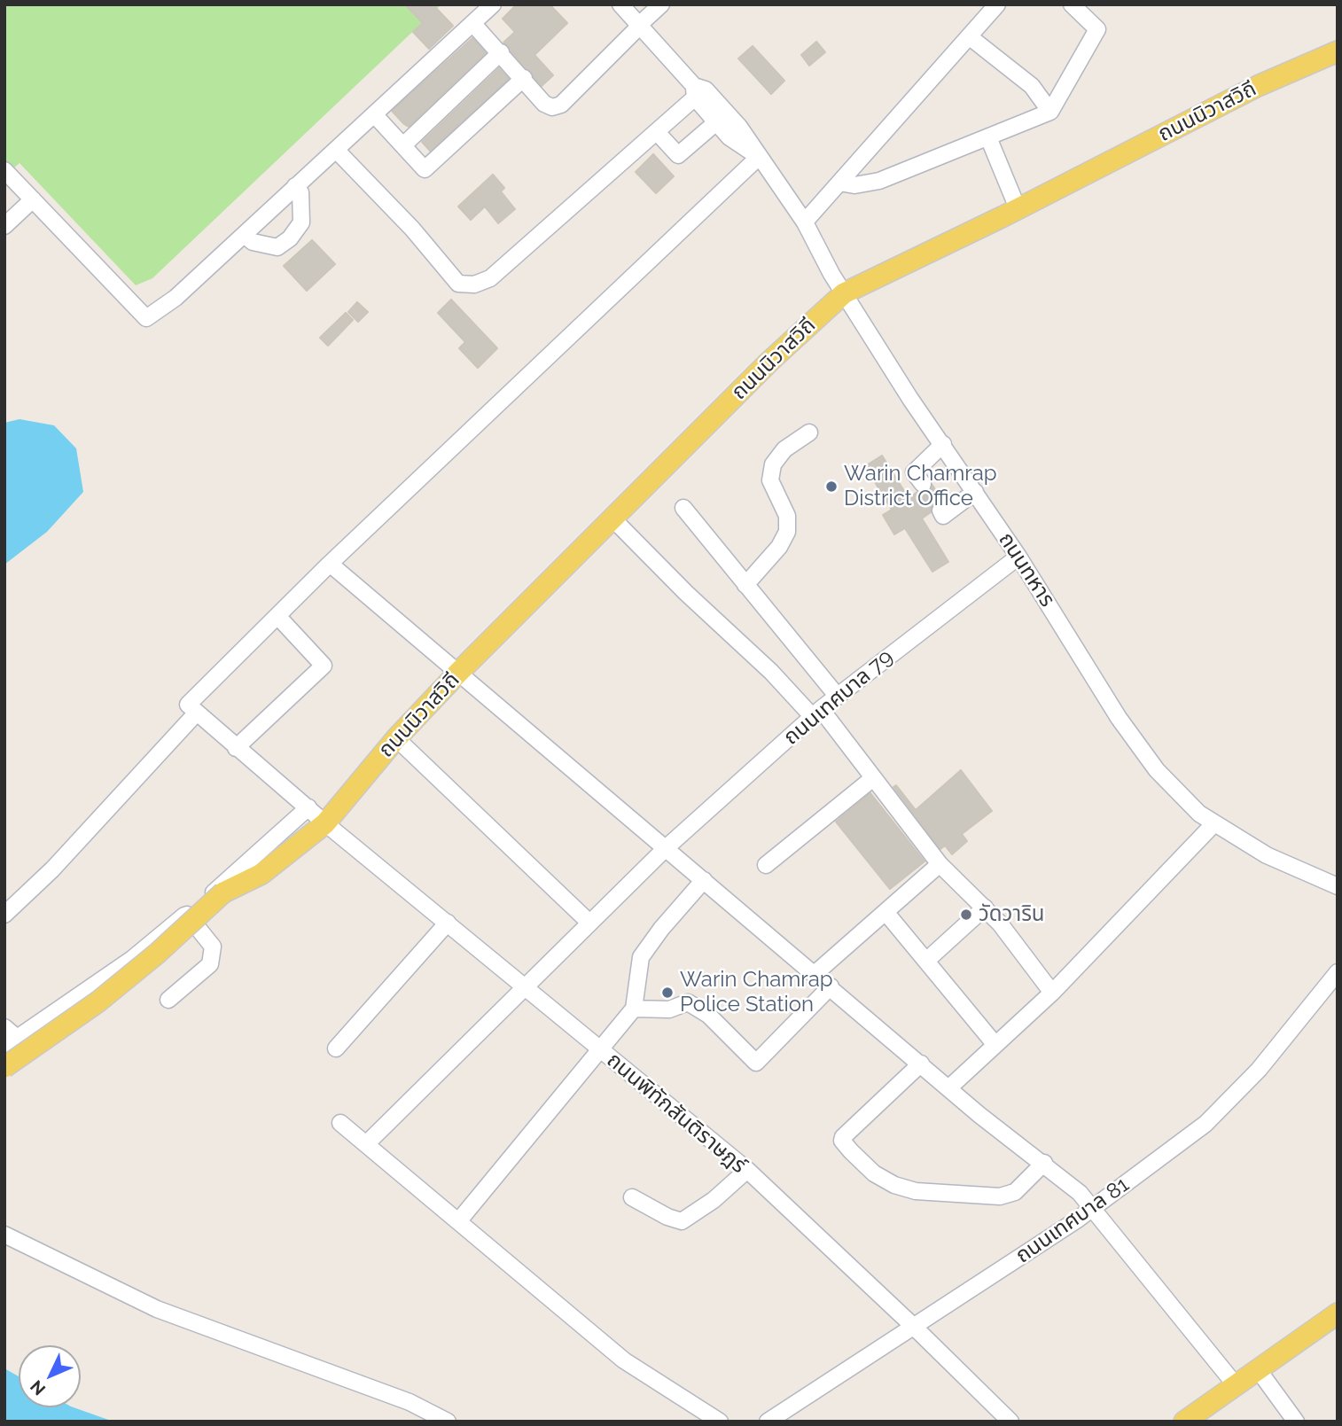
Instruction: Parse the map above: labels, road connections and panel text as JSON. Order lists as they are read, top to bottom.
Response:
{
  "streets": {
    "main road": ["ถนนนิวาสวิถี"],
    "street": [
      "ถนนทหาร",
      "ถนนเทศบาล 79",
      "ถนนพิทักสันติราษฎร์",
      "ถนนเทศบาล 81"
    ]
  },
  "crossings": [
    ["ถนนนิวาสวิถี", "ถนนทหาร"],
    ["ถนนนิวาสวิถี", "ถนนพิทักสันติราษฎร์"],
    ["ถนนทหาร", "ถนนเทศบาล 79"],
    ["ถนนเทศบาล 79", "ถนนพิทักสันติราษฎร์"],
    ["ถนนพิทักสันติราษฎร์", "ถนนเทศบาล 81"]
  ],
  "places": ["Warin Chamrap District Office", "วัดวาริน", "Warin Chamrap Police Station"],
  "north": "bottom left"
}
